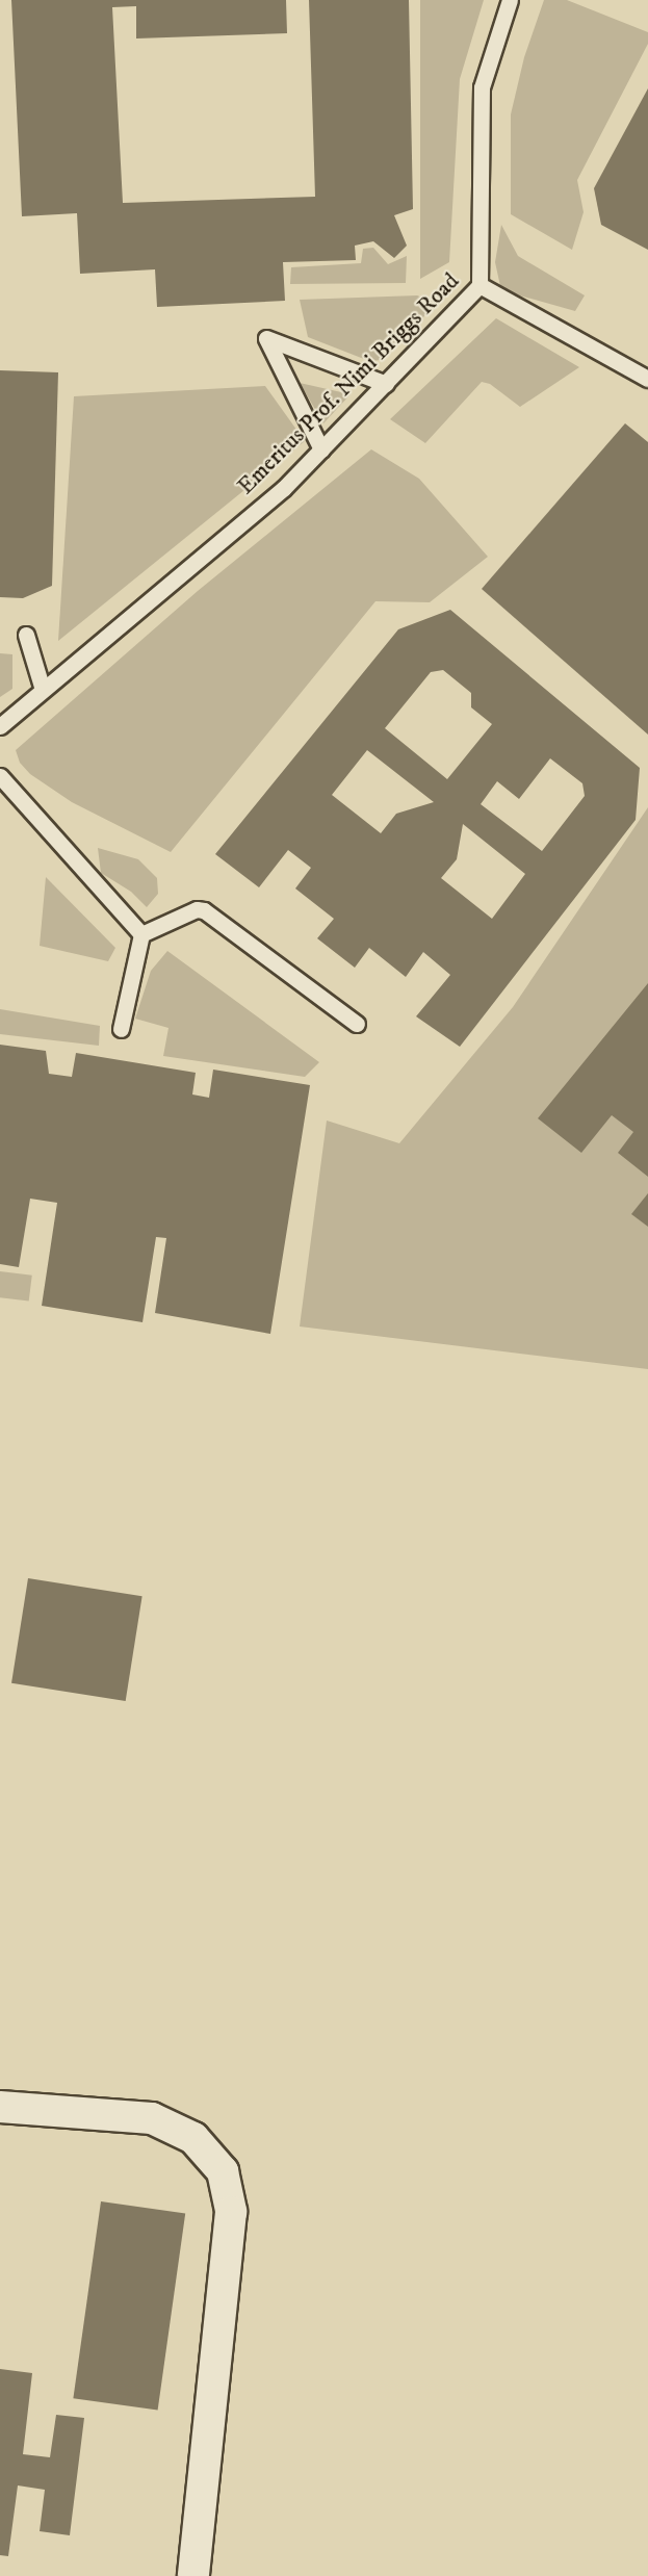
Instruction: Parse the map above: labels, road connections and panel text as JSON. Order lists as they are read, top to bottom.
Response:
{
  "streets": {
    "lane": ["Emeritus Prof. Nimi Briggs Road"]
  }
}
